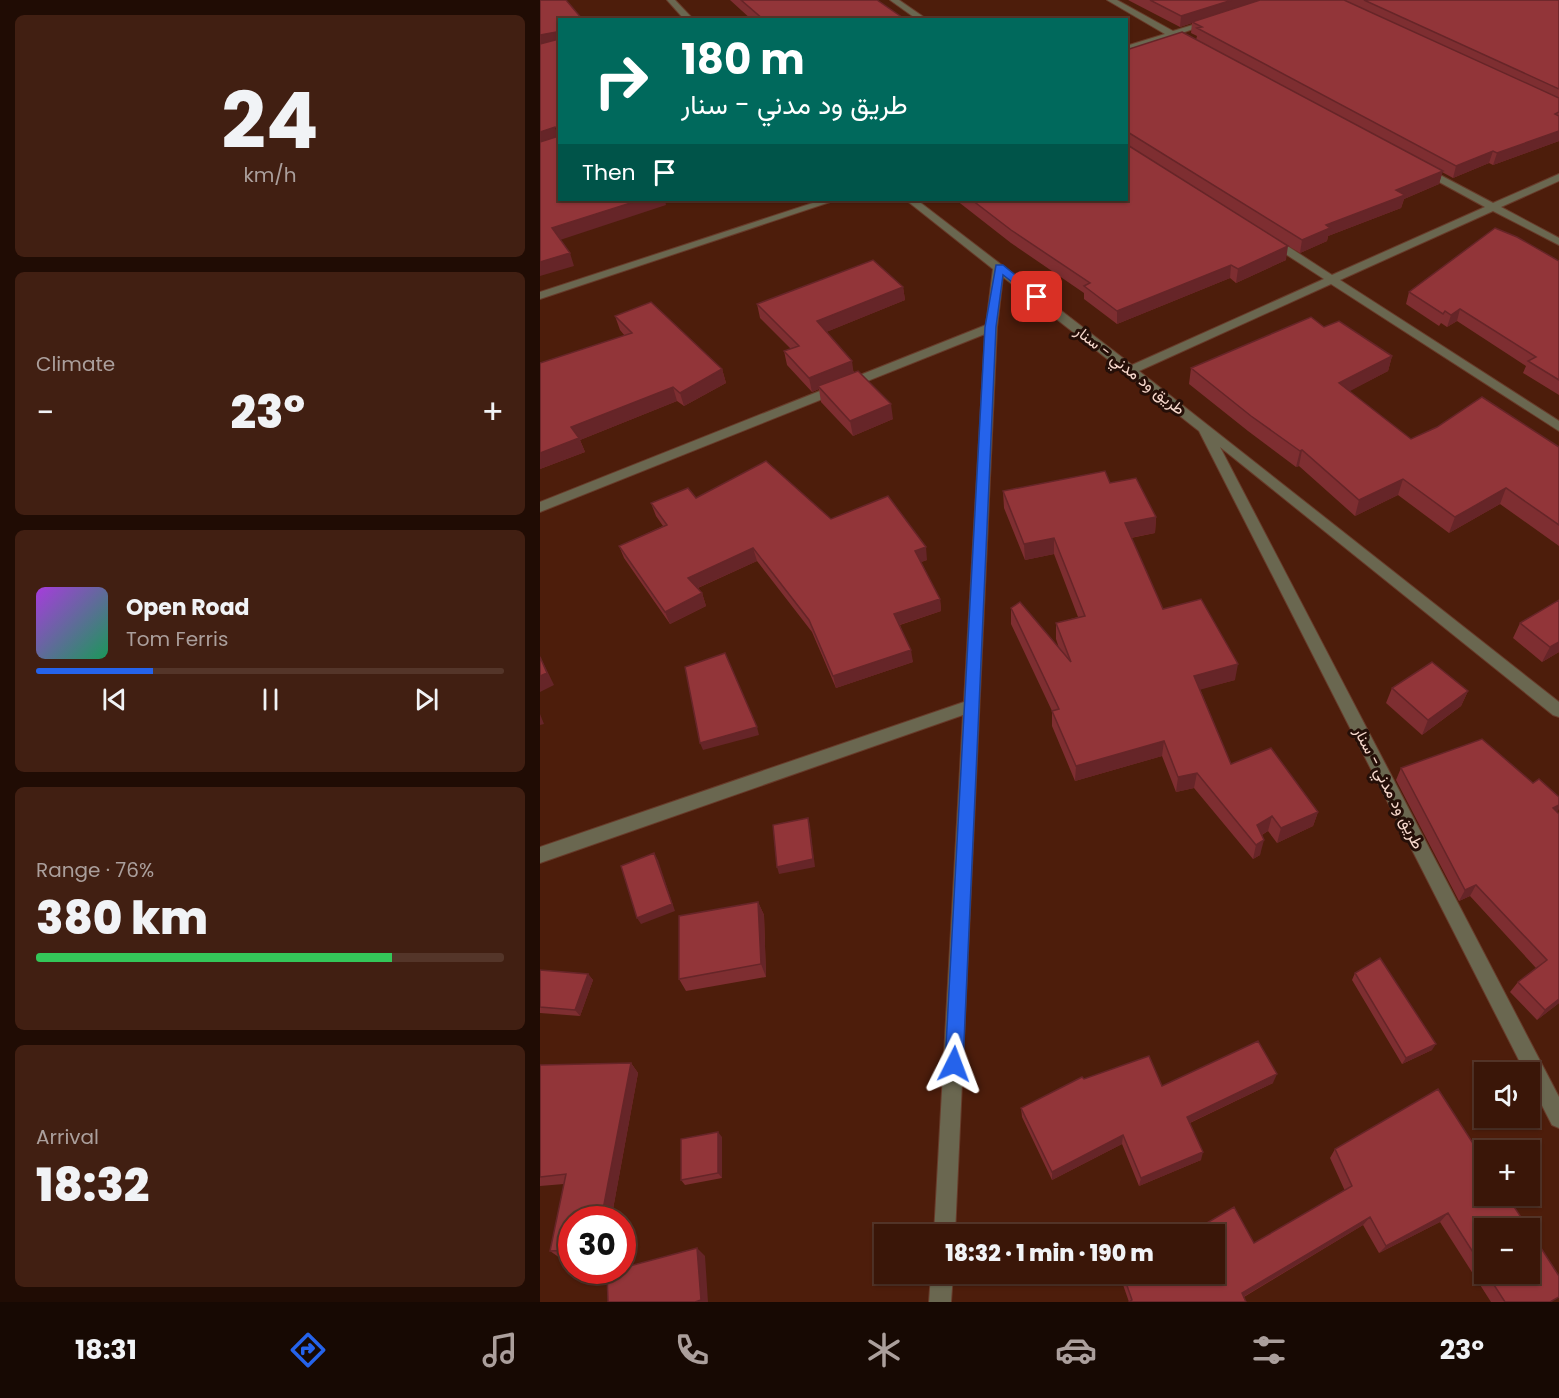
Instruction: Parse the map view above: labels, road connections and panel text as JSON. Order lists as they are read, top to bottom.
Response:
{
  "streets": {
    "street": ["طريق ود مدني - سنار"]
  },
  "page": {
    "tile": [
      ["24", "km/h"],
      "Climate",
      ["Range · 76%", "380 km"],
      ["Arrival", "18:32"]
    ],
    "turn": ["180 m", "طريق ود مدني - سنار"],
    "then": "Then",
    "heat": ["−", "23°", "+"],
    "song": ["Open Road", "Tom Ferris"],
    "map_buttons": ["+", "−"],
    "limit": "30",
    "trip": "18:32 · 1 min · 190 m",
    "tabs": ["18:31", "23°"]
  }
}
